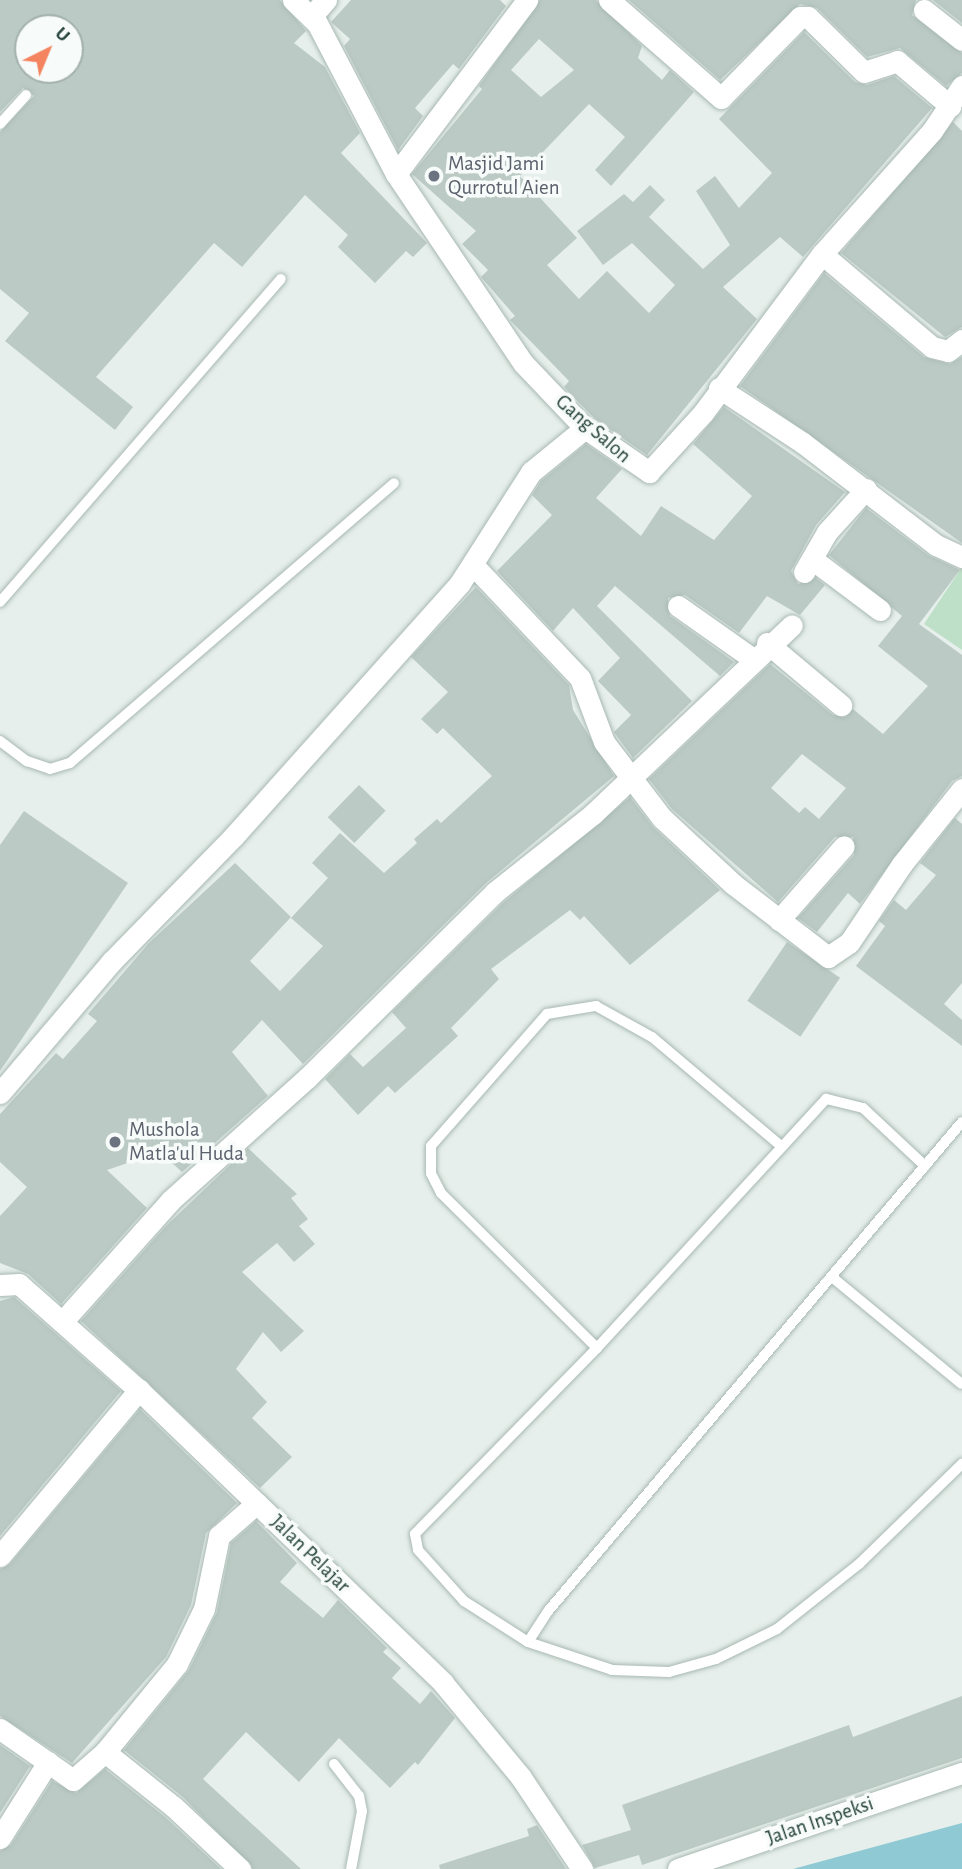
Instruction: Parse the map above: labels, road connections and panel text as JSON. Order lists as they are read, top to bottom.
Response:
{
  "streets": {
    "street": ["Gang Salon", "Jalan Pelajar", "Jalan Inspeksi"]
  },
  "places": ["Masjid Jami Qurrotul Aien", "Mushola Matla'ul Huda"],
  "north": "top right"
}
